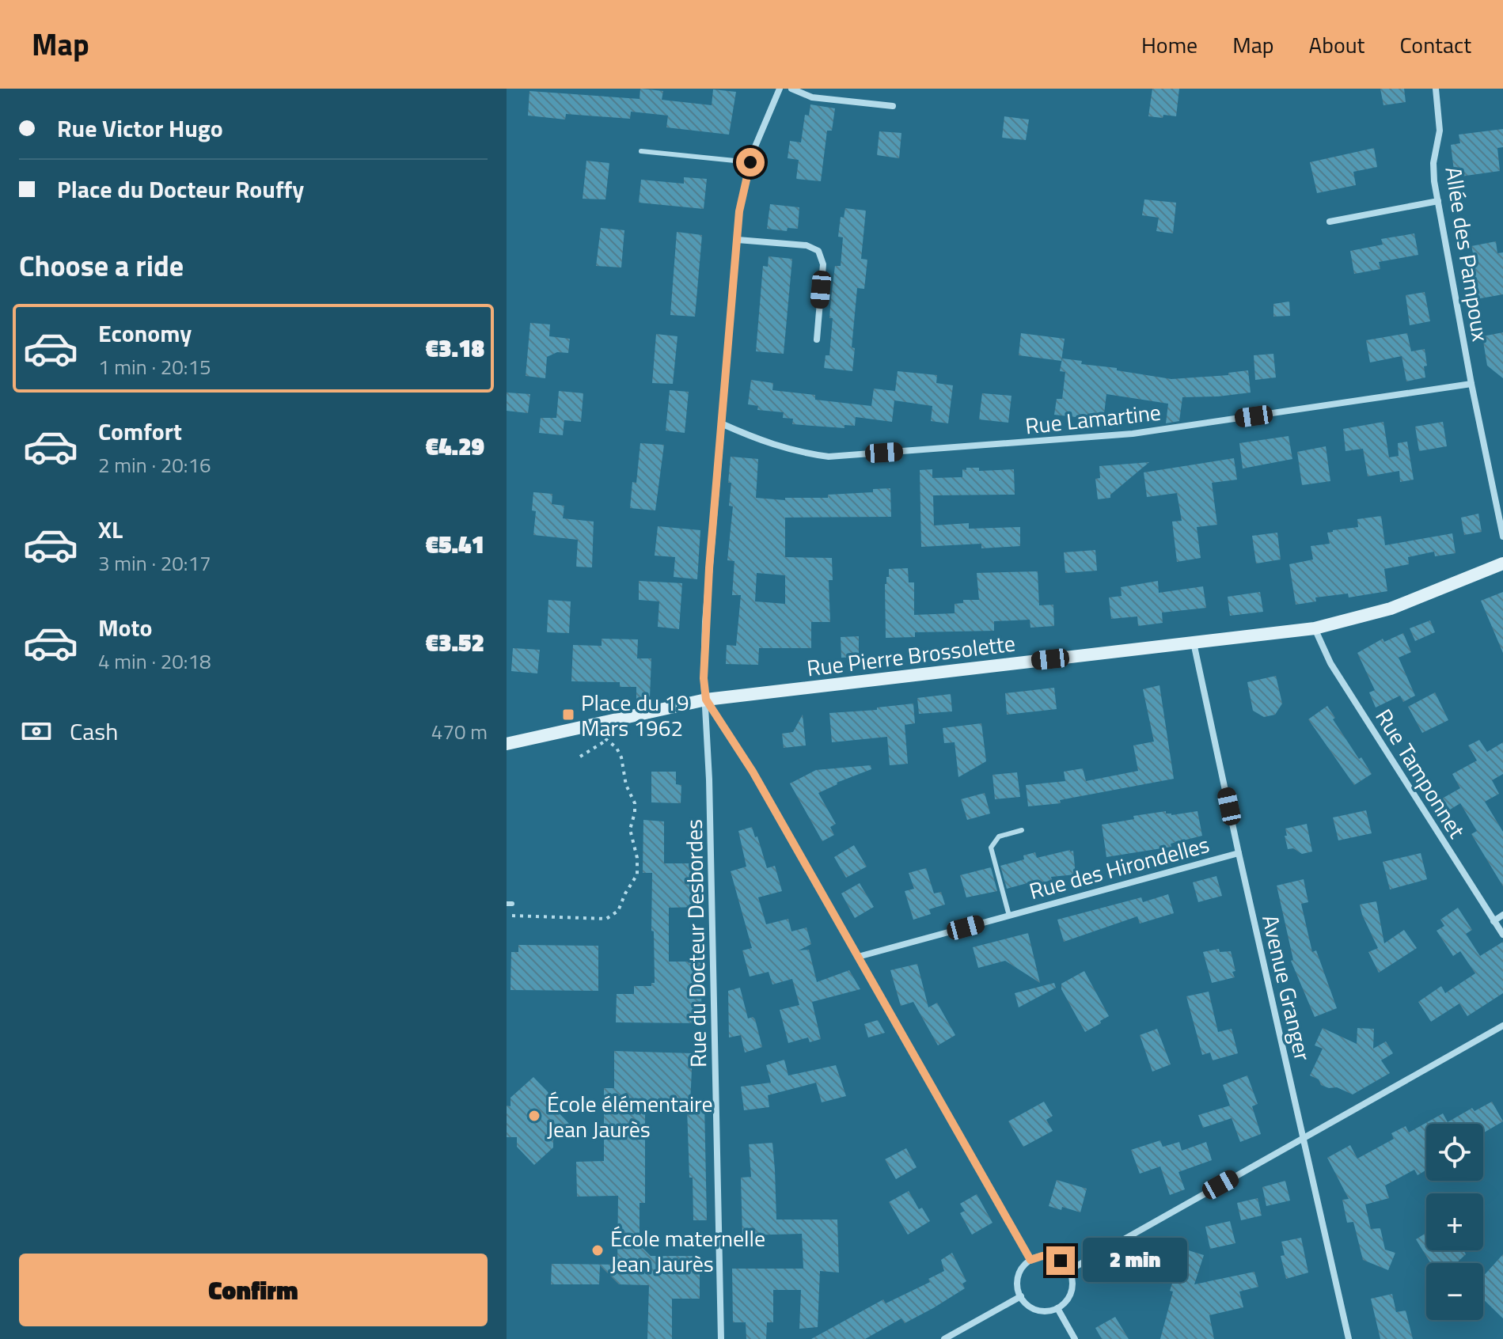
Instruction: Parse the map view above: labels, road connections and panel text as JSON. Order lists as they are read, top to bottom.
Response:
{
  "streets": {
    "street": [
      "Allée des Pampoux",
      "Rue Lamartine",
      "Rue Pierre Brossolette",
      "Rue Tamponnet",
      "Rue des Hirondelles",
      "Rue du Docteur Desbordes",
      "Avenue Granger"
    ]
  },
  "crossings": [
    ["Allée des Pampoux", "Rue Lamartine"],
    ["Rue Lamartine", "Rue du Docteur Desbordes"],
    ["Rue Pierre Brossolette", "Rue Tamponnet"],
    ["Rue Pierre Brossolette", "Rue du Docteur Desbordes"],
    ["Rue Pierre Brossolette", "Avenue Granger"],
    ["Rue des Hirondelles", "Avenue Granger"]
  ],
  "places": {
    "transit": ["Place du 19 Mars 1962"],
    "other": ["École élémentaire Jean Jaurès", "École maternelle Jean Jaurès"]
  },
  "page": {
    "header": "Map",
    "nav": [
      "Home",
      "Map",
      "About",
      "Contact"
    ],
    "banner": ["Rue Victor Hugo", "Place du Docteur Rouffy"],
    "heading": "Choose a ride",
    "list": [
      {
        "name": "Economy",
        "note": "1 min · 20:15",
        "value": "€3.18"
      },
      {
        "name": "Comfort",
        "note": "2 min · 20:16",
        "value": "€4.29"
      },
      {
        "name": "XL",
        "note": "3 min · 20:17",
        "value": "€5.41"
      },
      {
        "name": "Moto",
        "note": "4 min · 20:18",
        "value": "€3.52"
      }
    ],
    "pay": ["Cash", "470 m"],
    "map_buttons": ["+", "−"],
    "bubble": "2 min",
    "buttons": "Confirm"
  }
}
